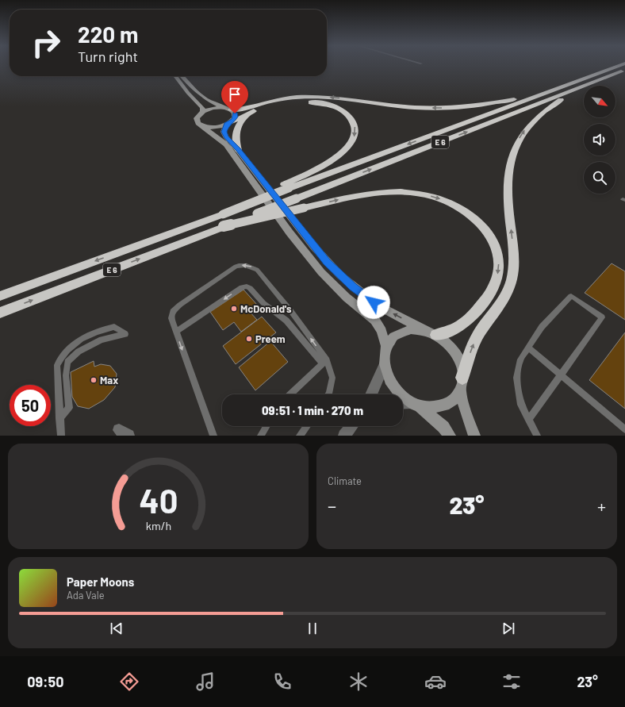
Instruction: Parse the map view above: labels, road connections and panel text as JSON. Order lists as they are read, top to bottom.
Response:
{
  "streets": {
    "highway": ["E 6"]
  },
  "places": ["McDonald's", "Preem", "Max"],
  "north": "bottom right",
  "page": {
    "turn": ["220 m", "Turn right"],
    "limit": "50",
    "trip": "09:51 · 1 min · 270 m",
    "tile": "Climate",
    "heat": ["−", "23°", "+"],
    "song": ["Paper Moons", "Ada Vale"],
    "tabs": ["09:50", "23°"],
    "gauge": ["40", "km/h"]
  }
}
